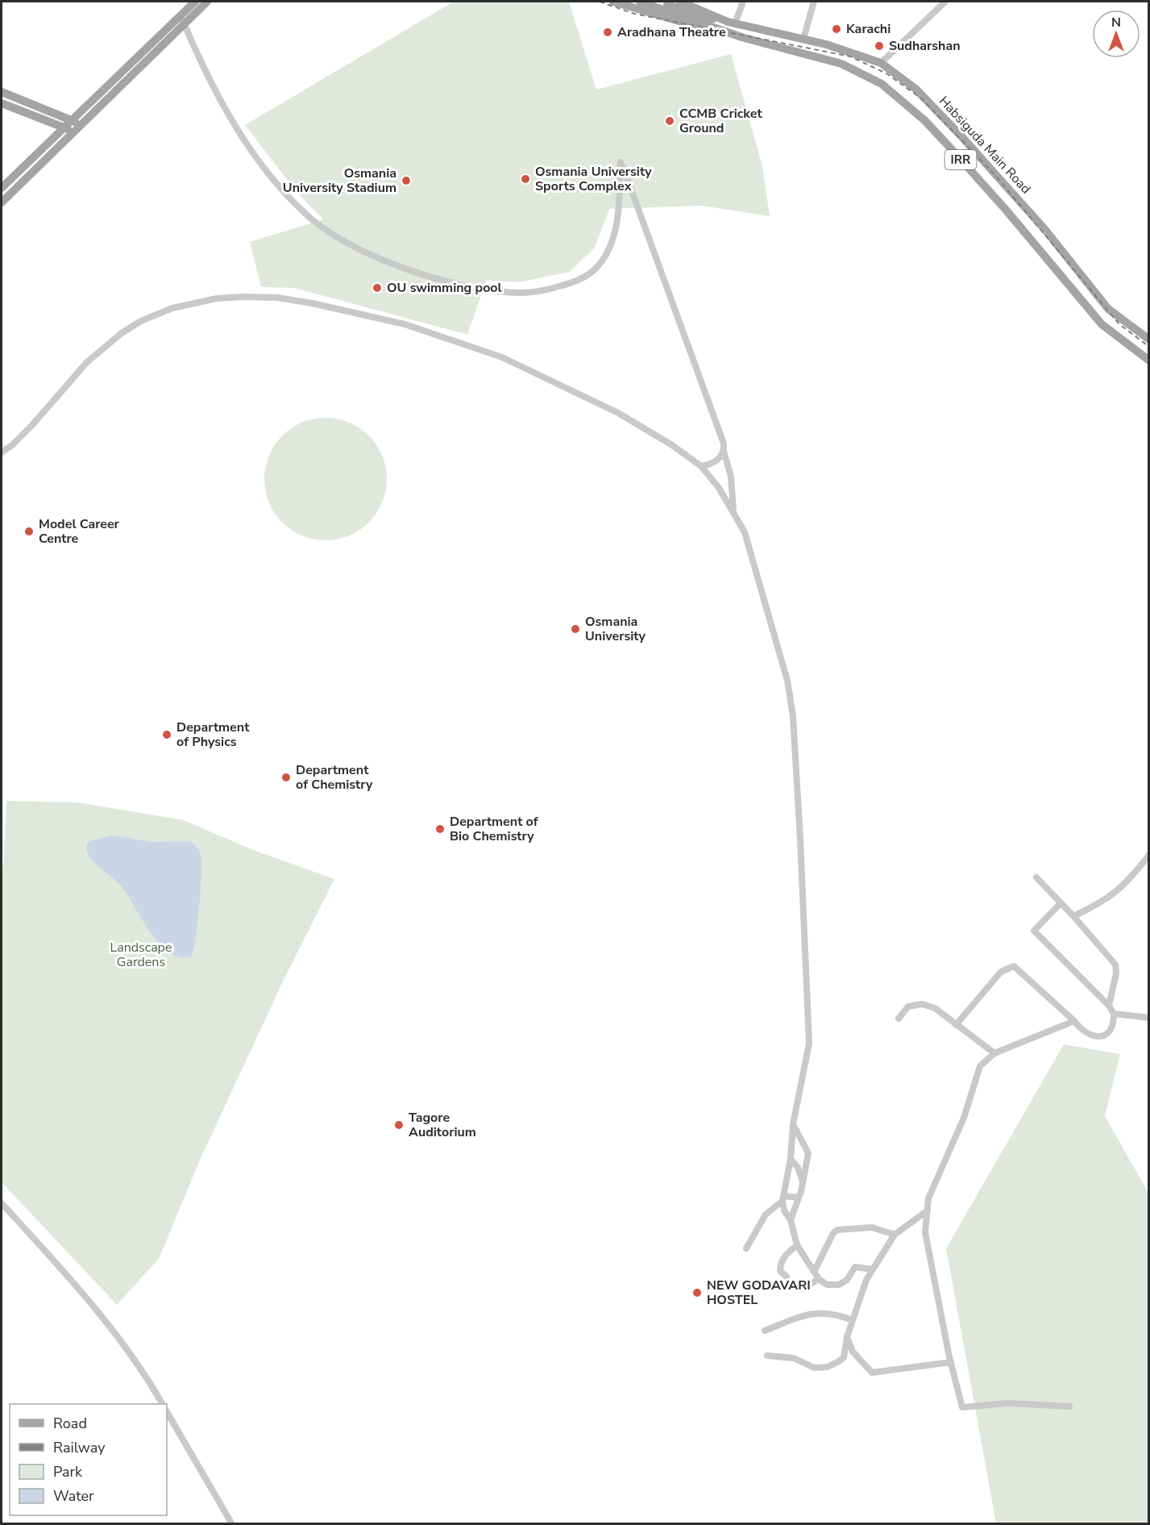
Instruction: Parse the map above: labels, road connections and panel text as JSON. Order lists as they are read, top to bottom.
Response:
{
  "streets": {
    "main road": ["Habsiguda Main Road", "IRR"]
  },
  "crossings": [
    ["Habsiguda Main Road", "IRR"]
  ],
  "parks": ["Landscape Gardens"],
  "places": [
    "Karachi",
    "Aradhana Theatre",
    "Sudharshan",
    "CCMB Cricket Ground",
    "Osmania University Sports Complex",
    "Osmania University Stadium",
    "OU swimming pool",
    "Model Career Centre",
    "Osmania University",
    "Department of Physics",
    "Department of Chemistry",
    "Department of Bio Chemistry",
    "Tagore Auditorium",
    "NEW GODAVARI HOSTEL"
  ],
  "legend": [
    "Road",
    "Railway",
    "Park",
    "Water"
  ],
  "north": "top"
}
